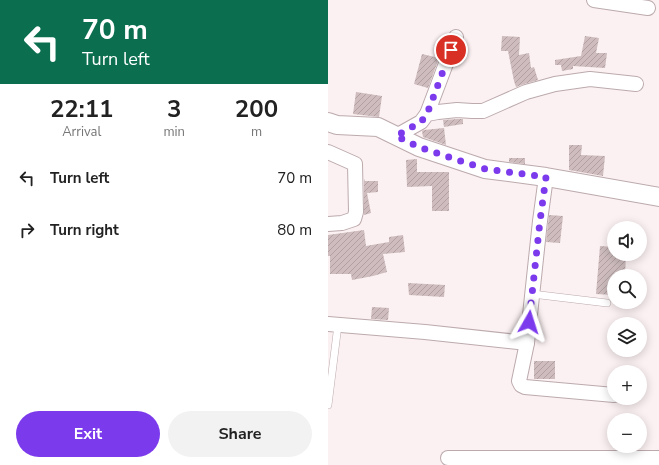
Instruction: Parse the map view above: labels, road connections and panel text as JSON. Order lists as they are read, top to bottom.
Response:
{
  "page": {
    "turn": ["70 m", "Turn left"],
    "eta": [
      "22:11",
      "Arrival",
      "3",
      "min",
      "200",
      "m"
    ],
    "list": [
      {
        "name": "Turn left",
        "value": "70 m"
      },
      {
        "name": "Turn right",
        "value": "80 m"
      }
    ],
    "map_buttons": ["+", "−"],
    "buttons": ["Exit", "Share"]
  }
}
